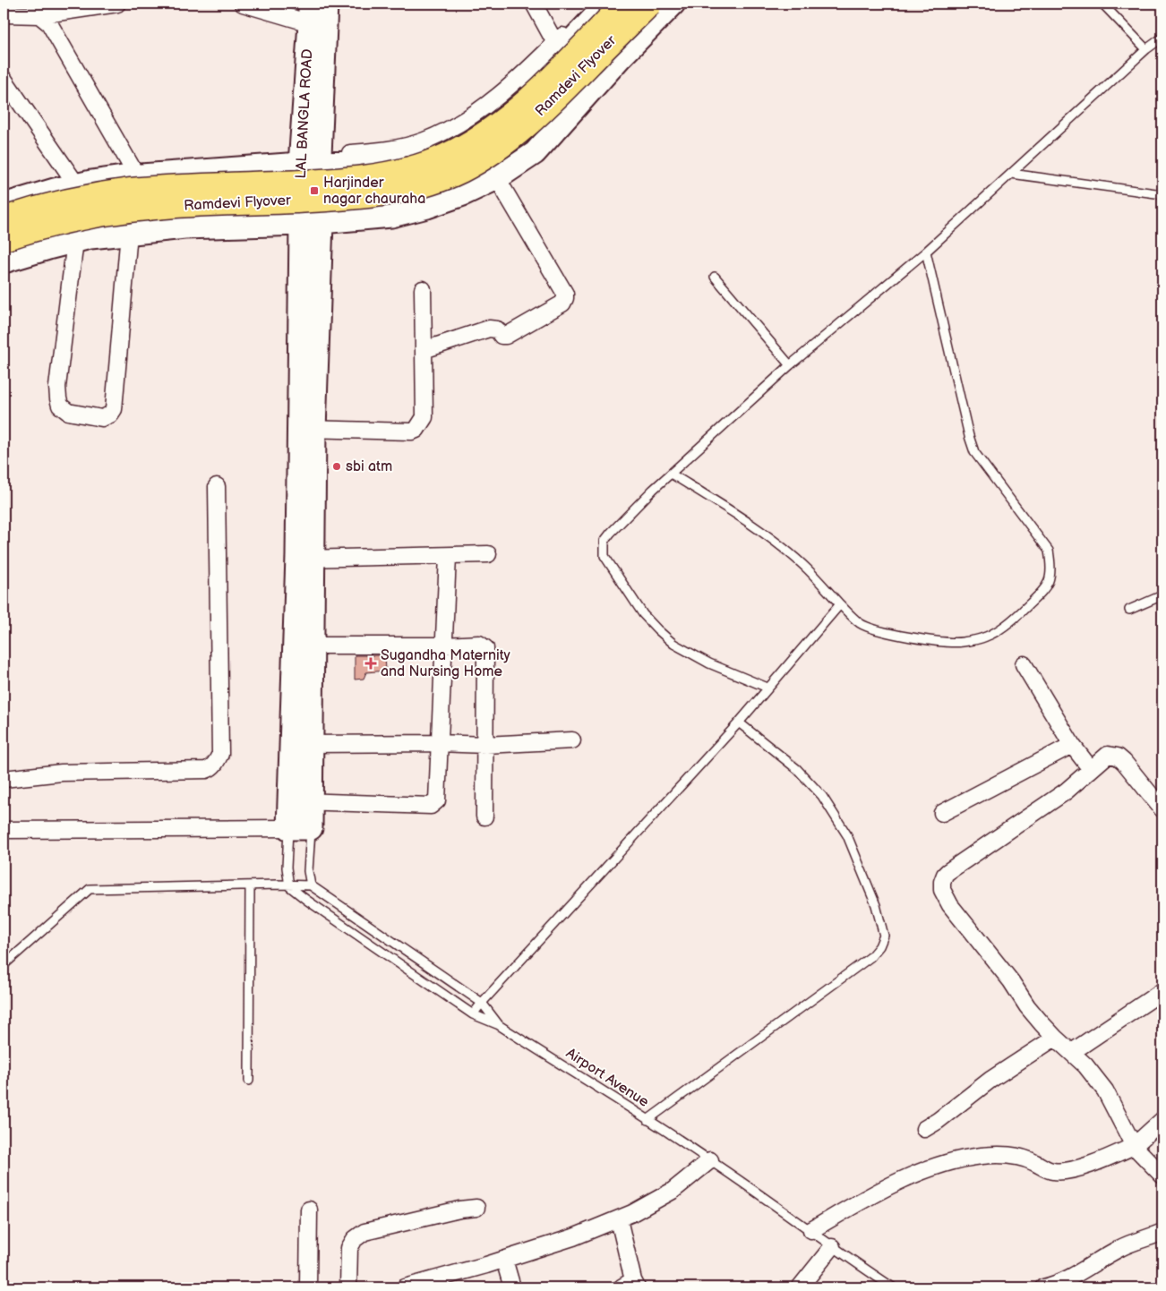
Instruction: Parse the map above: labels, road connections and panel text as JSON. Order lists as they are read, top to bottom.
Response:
{
  "streets": {
    "highway": ["Ramdevi Flyover"],
    "main road": ["LAL BANGLA ROAD"],
    "lane": ["Airport Avenue"]
  },
  "places": {
    "transit": ["Harjinder nagar chauraha"],
    "other": ["sbi atm"],
    "health": ["Sugandha Maternity and Nursing Home"]
  }
}
